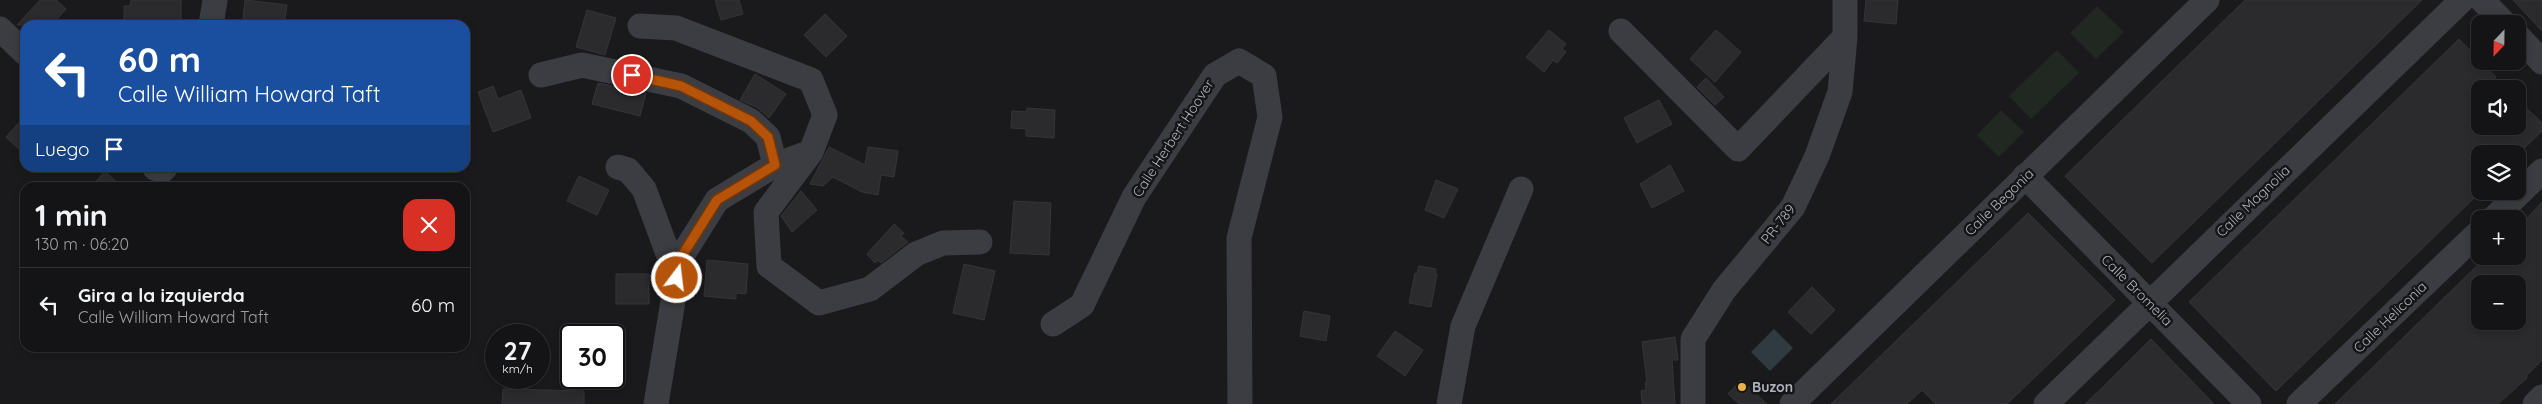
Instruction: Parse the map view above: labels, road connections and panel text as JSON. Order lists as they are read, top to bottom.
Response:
{
  "streets": {
    "street": [
      "Calle Herbert Hoover",
      "Calle Magnolia",
      "Calle Begonia",
      "PR-789",
      "Calle Bromelia",
      "Calle Heliconia"
    ]
  },
  "crossings": [
    ["Calle Magnolia", "Calle Bromelia"],
    ["Calle Begonia", "Calle Bromelia"]
  ],
  "places": ["Buzon"],
  "north": "bottom",
  "page": {
    "map_buttons": ["+", "−"],
    "turn": ["60 m", "Calle William Howard Taft"],
    "then": "Luego",
    "heading": ["1 min", "130 m · 06:20"],
    "list": [
      {
        "name": "Gira a la izquierda",
        "note": "Calle William Howard Taft",
        "value": "60 m"
      }
    ],
    "speed": "27 km/h",
    "limit": "30"
  }
}
